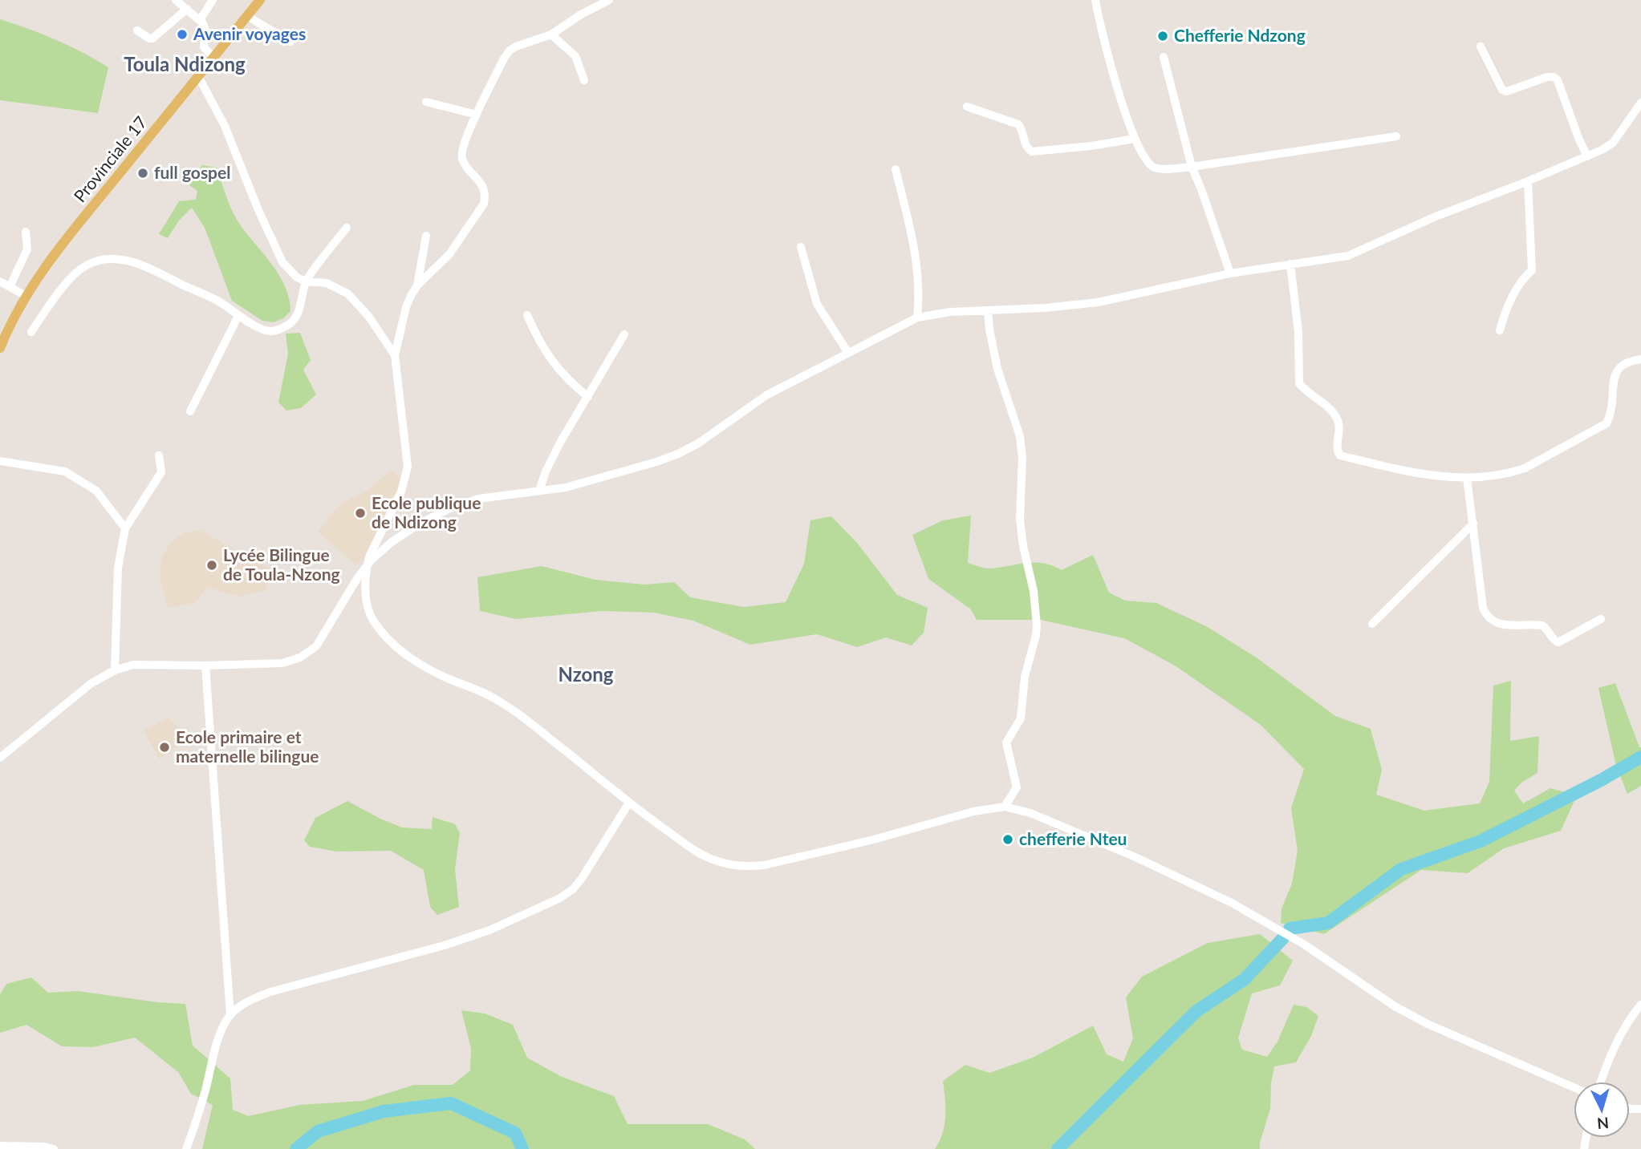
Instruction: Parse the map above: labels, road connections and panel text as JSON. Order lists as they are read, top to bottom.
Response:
{
  "streets": {
    "main road": ["Provinciale 17"]
  },
  "districts": ["Toula Ndizong", "Nzong"],
  "places": [
    "Avenir voyages",
    "Chefferie Ndzong",
    "full gospel",
    "Ecole publique de Ndizong",
    "Lycée Bilingue de Toula-Nzong",
    "Ecole primaire et maternelle bilingue",
    "chefferie Nteu"
  ],
  "north": "bottom"
}
